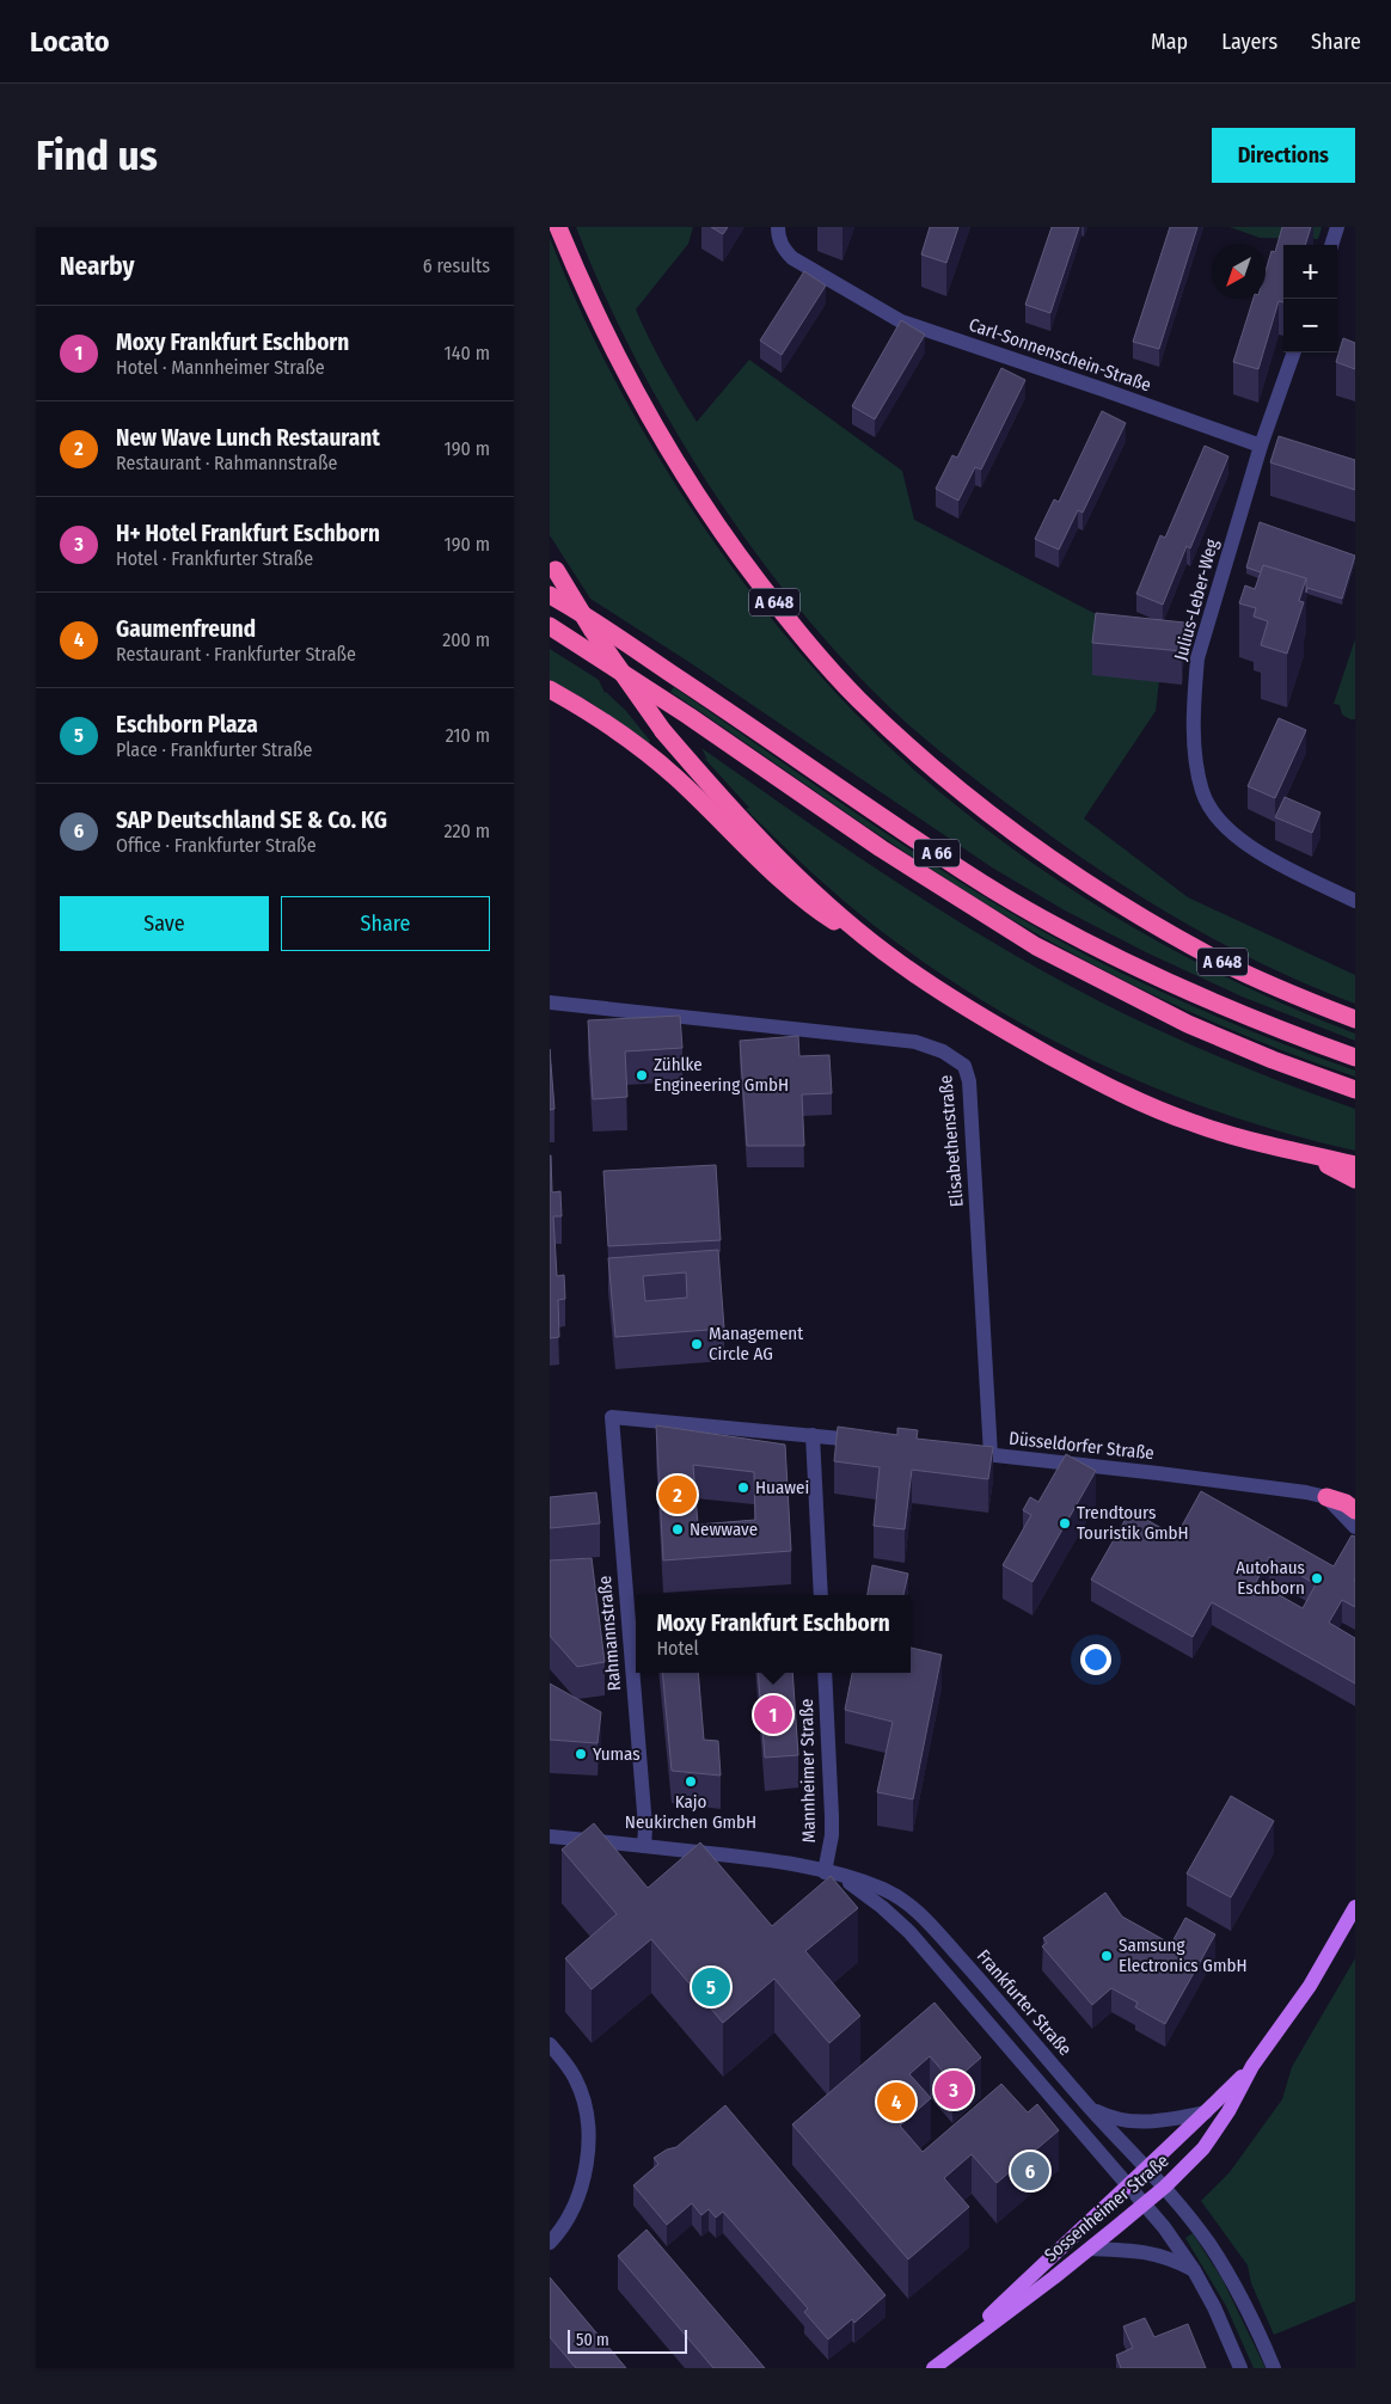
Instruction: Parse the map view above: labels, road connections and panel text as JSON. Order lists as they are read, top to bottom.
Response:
{
  "streets": {
    "highway": ["A 648", "A 66"],
    "main road": ["Sossenheimer Straße"],
    "street": [
      "Carl-Sonnenschein-Straße",
      "Julius-Leber-Weg",
      "Elisabethenstraße",
      "Düsseldorfer Straße",
      "Rahmannstraße",
      "Mannheimer Straße",
      "Frankfurter Straße"
    ]
  },
  "crossings": [
    ["Carl-Sonnenschein-Straße", "Julius-Leber-Weg"],
    ["Elisabethenstraße", "Düsseldorfer Straße"],
    ["Rahmannstraße", "Frankfurter Straße"],
    ["Mannheimer Straße", "Frankfurter Straße"],
    ["Frankfurter Straße", "Sossenheimer Straße"]
  ],
  "places": [
    "Zühlke Engineering GmbH",
    "Management Circle AG",
    "Huawei",
    "Trendtours Touristik GmbH",
    "Newwave",
    "Autohaus Eschborn",
    "Yumas",
    "Kajo Neukirchen GmbH",
    "Samsung Electronics GmbH"
  ],
  "scale_bar": "50 m",
  "north": "bottom left",
  "page": {
    "header": "Locato",
    "nav": ["Map", "Layers", "Share"],
    "buttons": [
      "Directions",
      ["Save", "Share"]
    ],
    "title": "Find us",
    "heading": ["Nearby", "6 results"],
    "map_buttons": ["+", "−"],
    "list": [
      {
        "mark": "1",
        "name": "Moxy Frankfurt Eschborn",
        "note": "Hotel · Mannheimer Straße",
        "value": "140 m"
      },
      {
        "mark": "2",
        "name": "New Wave Lunch Restaurant",
        "note": "Restaurant · Rahmannstraße",
        "value": "190 m"
      },
      {
        "mark": "3",
        "name": "H+ Hotel Frankfurt Eschborn",
        "note": "Hotel · Frankfurter Straße",
        "value": "190 m"
      },
      {
        "mark": "4",
        "name": "Gaumenfreund",
        "note": "Restaurant · Frankfurter Straße",
        "value": "200 m"
      },
      {
        "mark": "5",
        "name": "Eschborn Plaza",
        "note": "Place · Frankfurter Straße",
        "value": "210 m"
      },
      {
        "mark": "6",
        "name": "SAP Deutschland SE & Co. KG",
        "note": "Office · Frankfurter Straße",
        "value": "220 m"
      }
    ],
    "pins": [
      "2",
      "1",
      "5",
      "3",
      "4",
      "6"
    ],
    "popup": ["Moxy Frankfurt Eschborn", "Hotel"],
    "scale": "50 m"
  }
}
